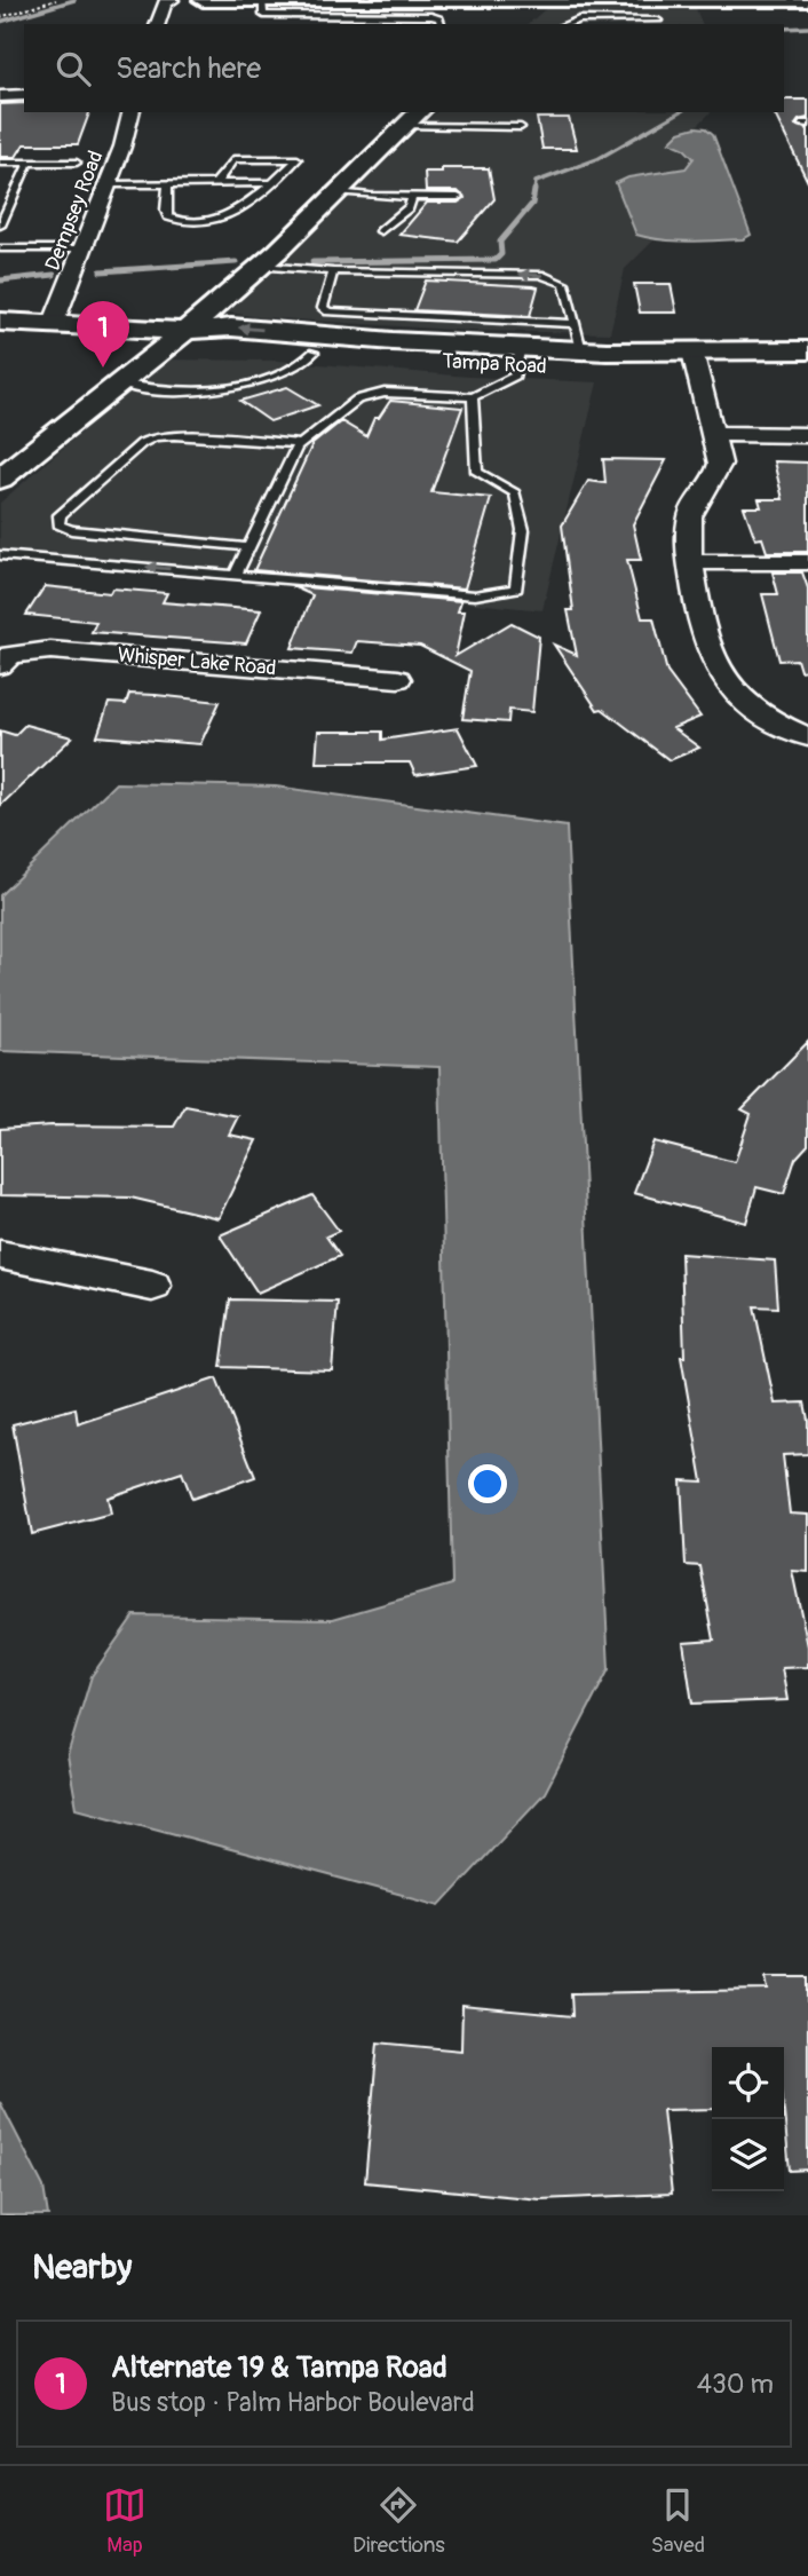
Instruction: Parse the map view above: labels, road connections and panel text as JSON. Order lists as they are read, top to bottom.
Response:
{
  "streets": {
    "main road": ["Tampa Road"],
    "street": ["Dempsey Road", "Whisper Lake Road"]
  },
  "crossings": [
    ["Dempsey Road", "Tampa Road"]
  ],
  "page": {
    "search": "Search here",
    "pins": "1",
    "heading": "Nearby",
    "list": [
      {
        "mark": "1",
        "name": "Alternate 19 & Tampa Road",
        "note": "Bus stop · Palm Harbor Boulevard",
        "value": "430 m"
      }
    ],
    "nav": ["Map", "Directions", "Saved"]
  }
}
